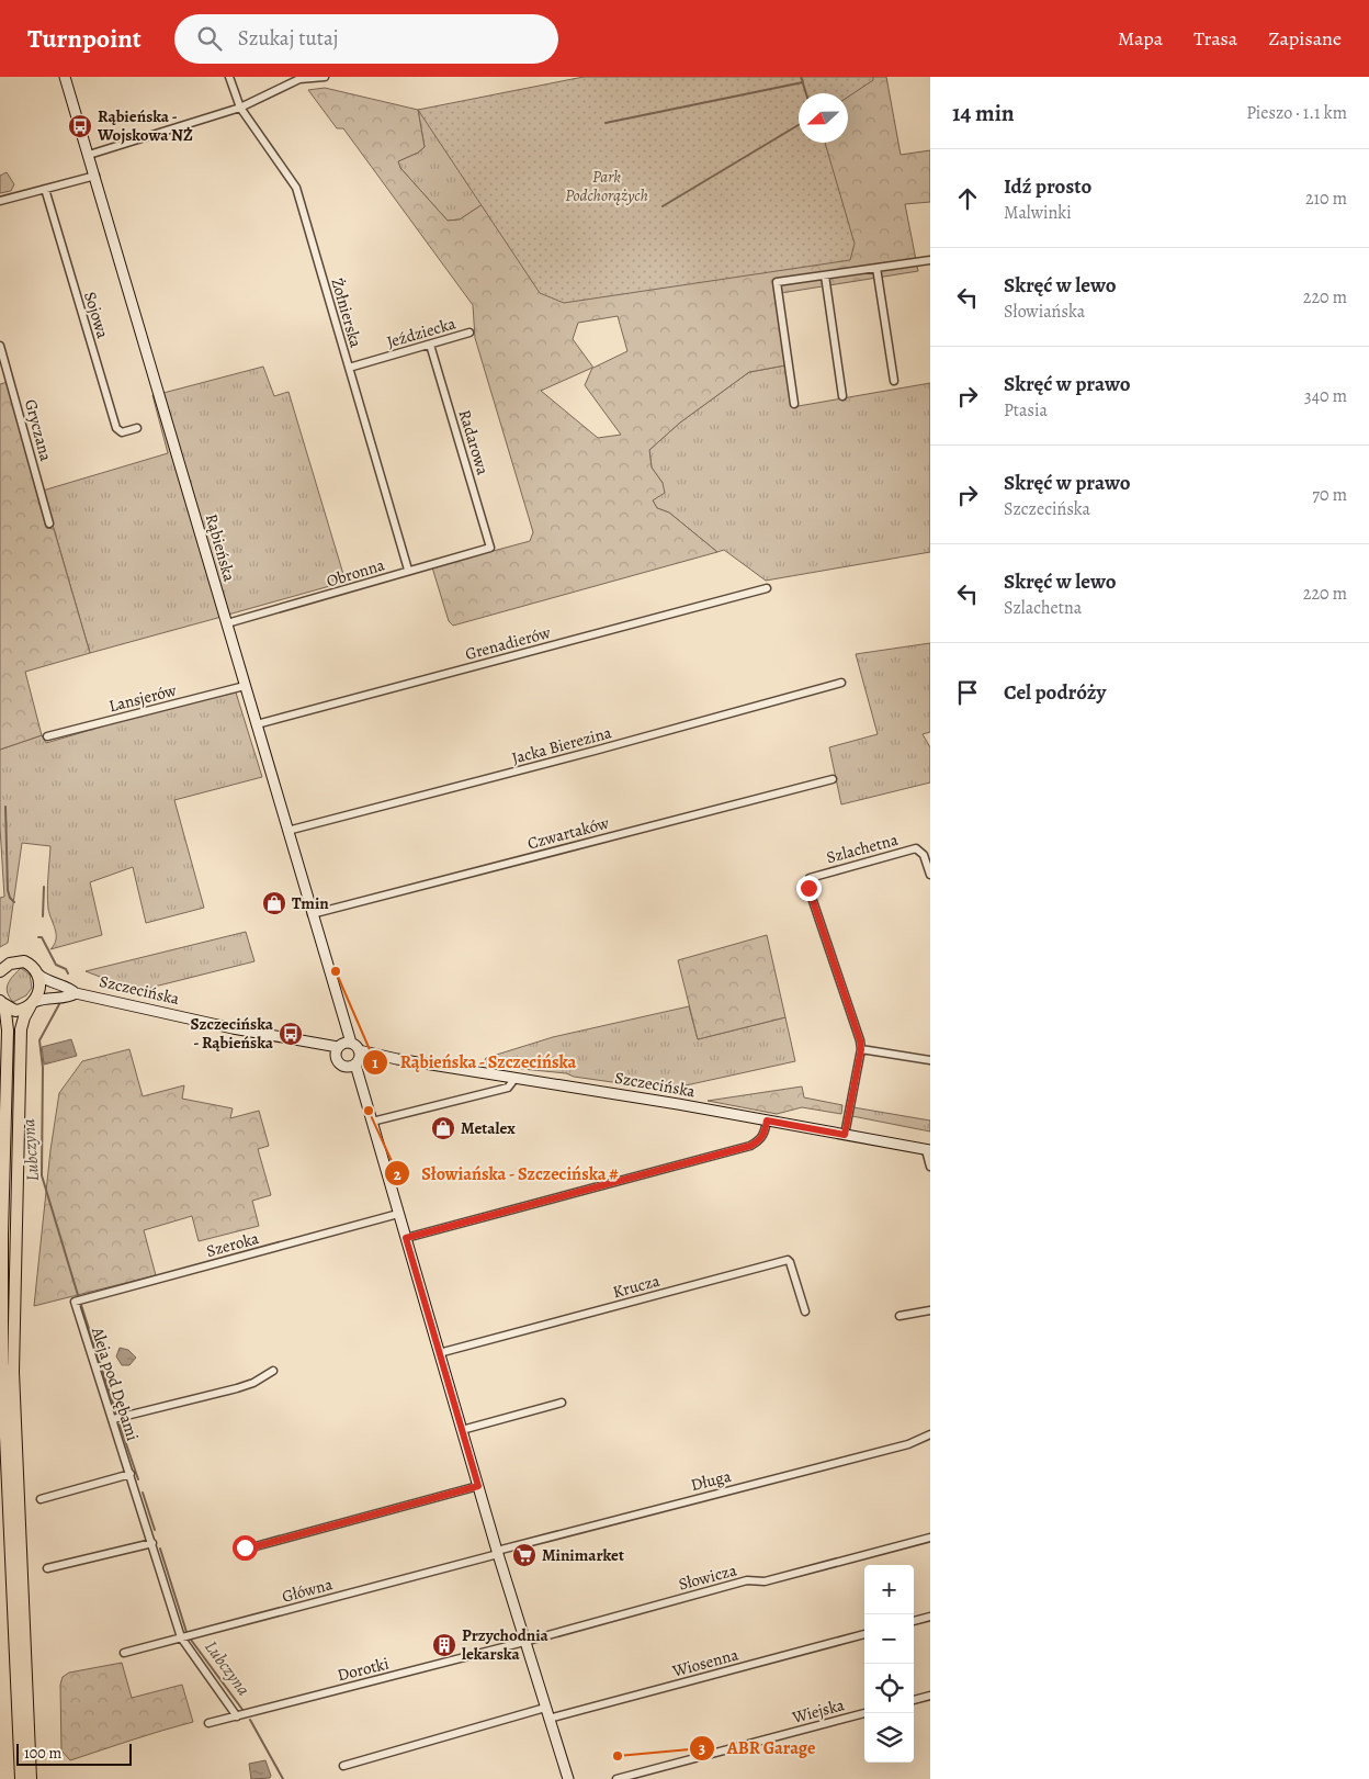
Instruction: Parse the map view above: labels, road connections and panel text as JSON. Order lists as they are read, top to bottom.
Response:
{
  "streets": {
    "street": [
      "Żołnierska",
      "Sojowa",
      "Jeździecka",
      "Gryczana",
      "Radarowa",
      "Rąbieńska",
      "Obronna",
      "Grenadierów",
      "Lansjerów",
      "Jacka Bierezina",
      "Czwartaków",
      "Szlachetna",
      "Szczecińska",
      "Szeroka",
      "Krucza",
      "Aleja pod Dębami",
      "Długa",
      "Słowicza",
      "Główna",
      "Wiosenna",
      "Dorotki",
      "Wiejska"
    ]
  },
  "crossings": [
    ["Żołnierska", "Jeździecka"],
    ["Żołnierska", "Obronna"],
    ["Jeździecka", "Radarowa"],
    ["Radarowa", "Obronna"],
    ["Rąbieńska", "Obronna"],
    ["Rąbieńska", "Grenadierów"],
    ["Rąbieńska", "Lansjerów"],
    ["Rąbieńska", "Jacka Bierezina"],
    ["Rąbieńska", "Czwartaków"],
    ["Rąbieńska", "Szczecińska"],
    ["Szlachetna", "Szczecińska"],
    ["Szeroka", "Aleja pod Dębami"],
    ["Aleja pod Dębami", "Główna"],
    ["Aleja pod Dębami", "Dorotki"],
    ["Długa", "Główna"],
    ["Słowicza", "Dorotki"]
  ],
  "water": ["Lubczyna"],
  "parks": ["Park Podchorążych"],
  "places": {
    "bus stop": ["Rąbieńska - Wojskowa NŻ", "Szczecińska - Rąbieńska"],
    "shop": ["Tmin", "Metalex"],
    "other": ["Rąbieńska - Szczecińska", "Słowiańska - Szczecińska #", "ABR Garage"],
    "supermarket": ["Minimarket"],
    "building": ["Przychodnia lekarska"]
  },
  "scale_bar": "100 m",
  "north": "left",
  "page": {
    "header": "Turnpoint",
    "search": "Szukaj tutaj",
    "nav": ["Mapa", "Trasa", "Zapisane"],
    "heading": ["14 min", "Pieszo · 1.1 km"],
    "list": [
      ["Idź prosto", "Malwinki", "210 m"],
      ["Skręć w lewo", "Słowiańska", "220 m"],
      ["Skręć w prawo", "Ptasia", "340 m"],
      ["Skręć w prawo", "Szczecińska", "70 m"],
      ["Skręć w lewo", "Szlachetna", "220 m"],
      "Cel podróży"
    ],
    "map_buttons": ["+", "−"],
    "scale": "100 m"
  }
}
